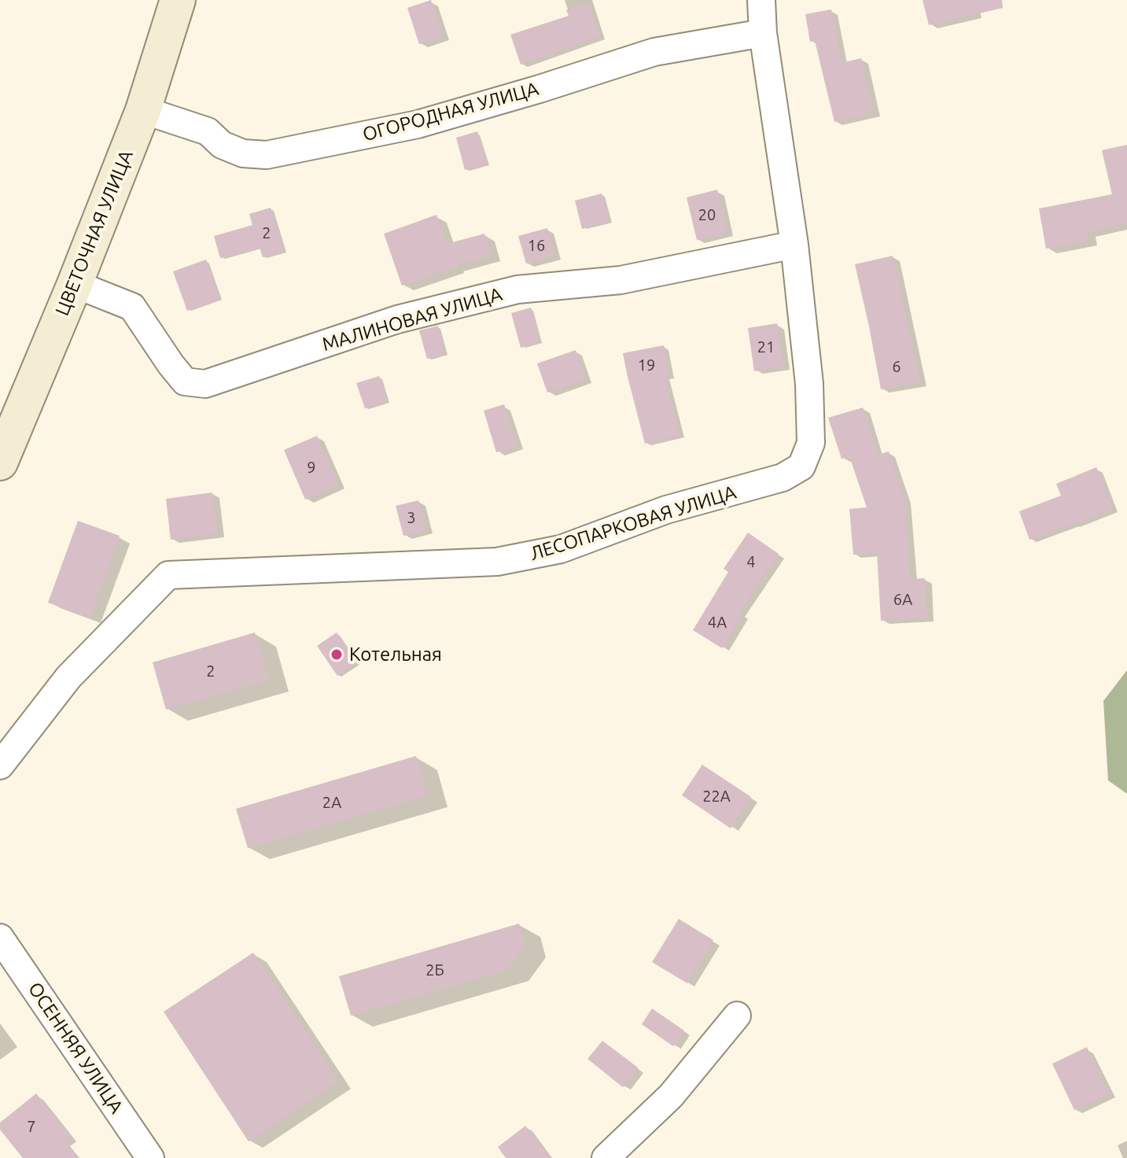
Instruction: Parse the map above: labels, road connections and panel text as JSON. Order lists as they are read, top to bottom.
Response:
{
  "streets": {
    "main road": ["ЦВЕТОЧНАЯ УЛИЦА"],
    "street": [
      "ОГОРОДНАЯ УЛИЦА",
      "МАЛИНОВАЯ УЛИЦА",
      "ЛЕСОПАРКОВАЯ УЛИЦА",
      "ОСЕННЯЯ УЛИЦА"
    ]
  },
  "crossings": [
    ["ОГОРОДНАЯ УЛИЦА", "ЦВЕТОЧНАЯ УЛИЦА"],
    ["ОГОРОДНАЯ УЛИЦА", "ЛЕСОПАРКОВАЯ УЛИЦА"],
    ["ЦВЕТОЧНАЯ УЛИЦА", "МАЛИНОВАЯ УЛИЦА"],
    ["МАЛИНОВАЯ УЛИЦА", "ЛЕСОПАРКОВАЯ УЛИЦА"]
  ],
  "places": ["Котельная"],
  "house_numbers": [
    "20",
    "2",
    "16",
    "21",
    "19",
    "6",
    "9",
    "3",
    "4",
    "6А",
    "4А",
    "2",
    "22А",
    "2А",
    "2Б",
    "7"
  ]
}
